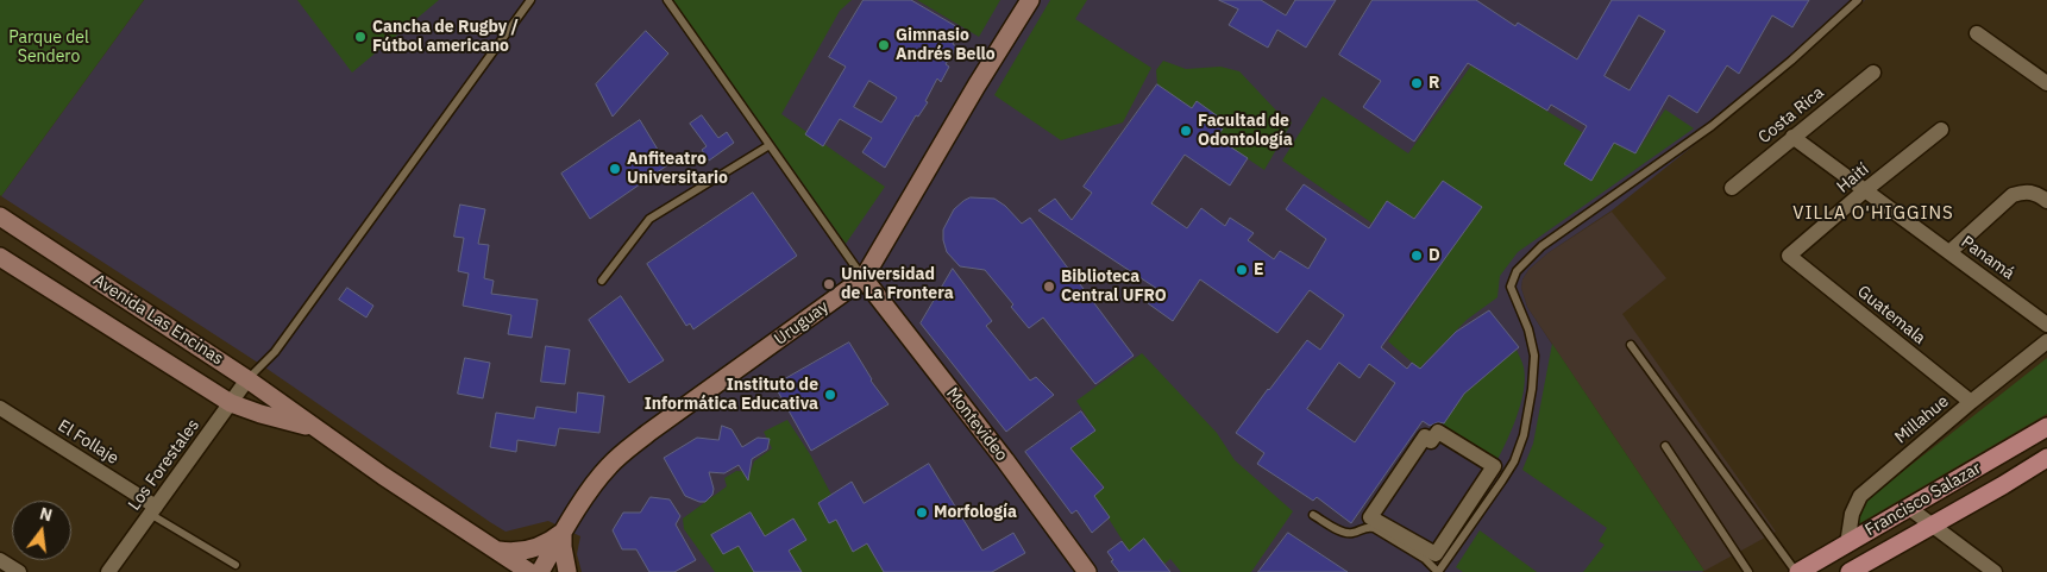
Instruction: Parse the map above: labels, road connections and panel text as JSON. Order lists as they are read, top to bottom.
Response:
{
  "streets": {
    "main road": [
      "Avenida Las Encinas",
      "Uruguay",
      "Montevideo",
      "Francisco Salazar"
    ],
    "street": [
      "Costa Rica",
      "Haití",
      "Panamá",
      "Guatemala",
      "Millahue",
      "El Follaje",
      "Los Forestales"
    ]
  },
  "crossings": [
    ["Costa Rica", "Panamá"],
    ["Haití", "Panamá"],
    ["Haití", "Guatemala"],
    ["Guatemala", "Millahue"],
    ["Avenida Las Encinas", "Los Forestales"],
    ["Uruguay", "Montevideo"],
    ["Millahue", "Francisco Salazar"],
    ["El Follaje", "Los Forestales"]
  ],
  "districts": ["VILLA O'HIGGINS"],
  "parks": ["Parque del Sendero"],
  "places": [
    "Cancha de Rugby / Fútbol americano",
    "Gimnasio Andrés Bello",
    "R",
    "Facultad de Odontología",
    "Anfiteatro Universitario",
    "D",
    "E",
    "Universidad de La Frontera",
    "Biblioteca Central UFRO",
    "Instituto de Informática Educativa",
    "Morfología"
  ],
  "north": "top"
}
